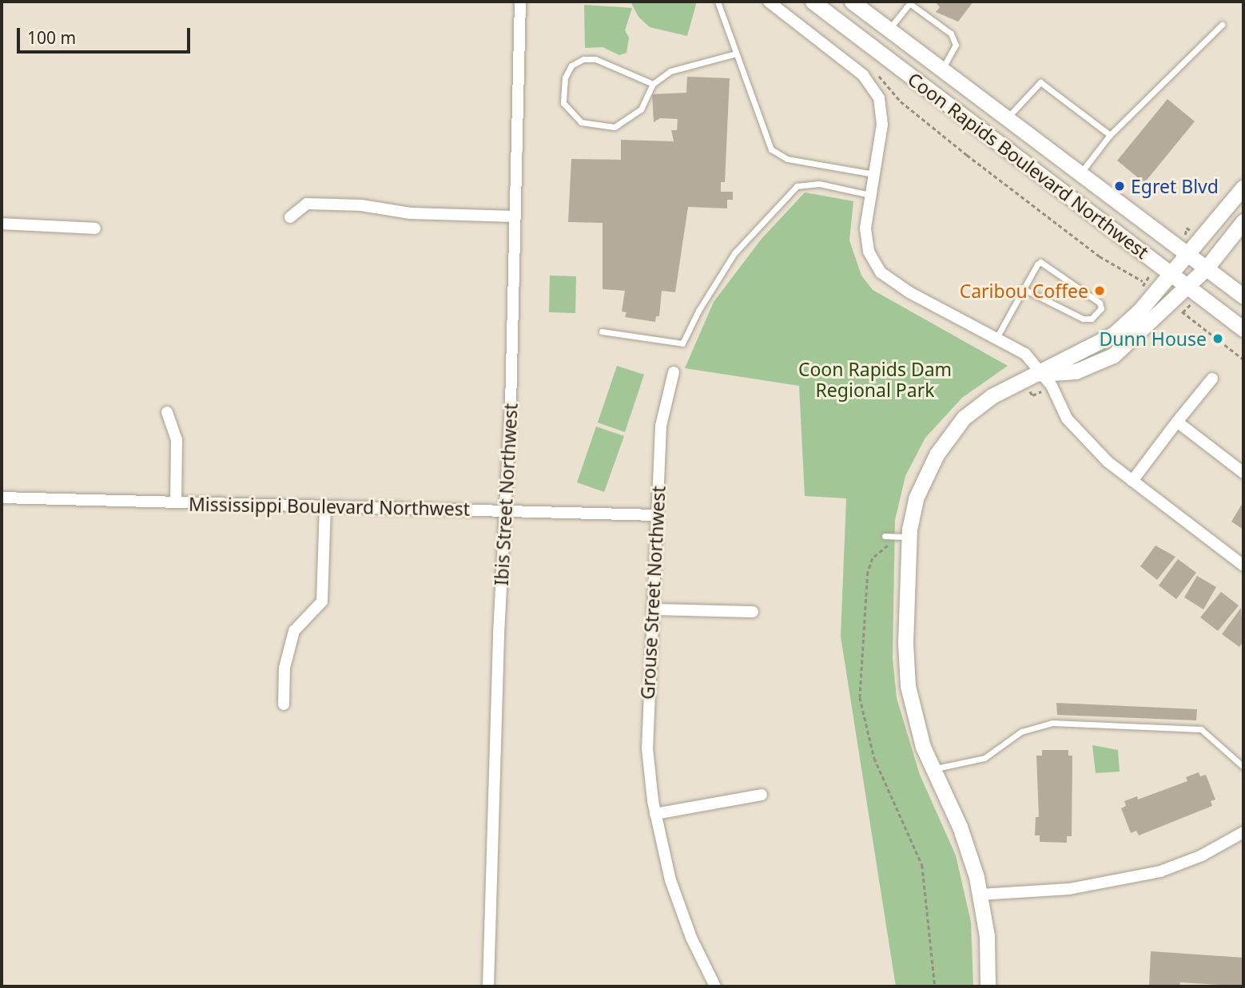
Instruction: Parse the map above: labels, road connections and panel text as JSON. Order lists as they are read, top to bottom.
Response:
{
  "streets": {
    "street": [
      "Coon Rapids Boulevard Northwest",
      "Ibis Street Northwest",
      "Mississippi Boulevard Northwest",
      "Grouse Street Northwest"
    ]
  },
  "crossings": [
    ["Ibis Street Northwest", "Mississippi Boulevard Northwest"],
    ["Mississippi Boulevard Northwest", "Grouse Street Northwest"]
  ],
  "parks": ["Coon Rapids Dam Regional Park"],
  "places": ["Egret Blvd", "Caribou Coffee", "Dunn House"],
  "scale_bar": "100 m"
}
